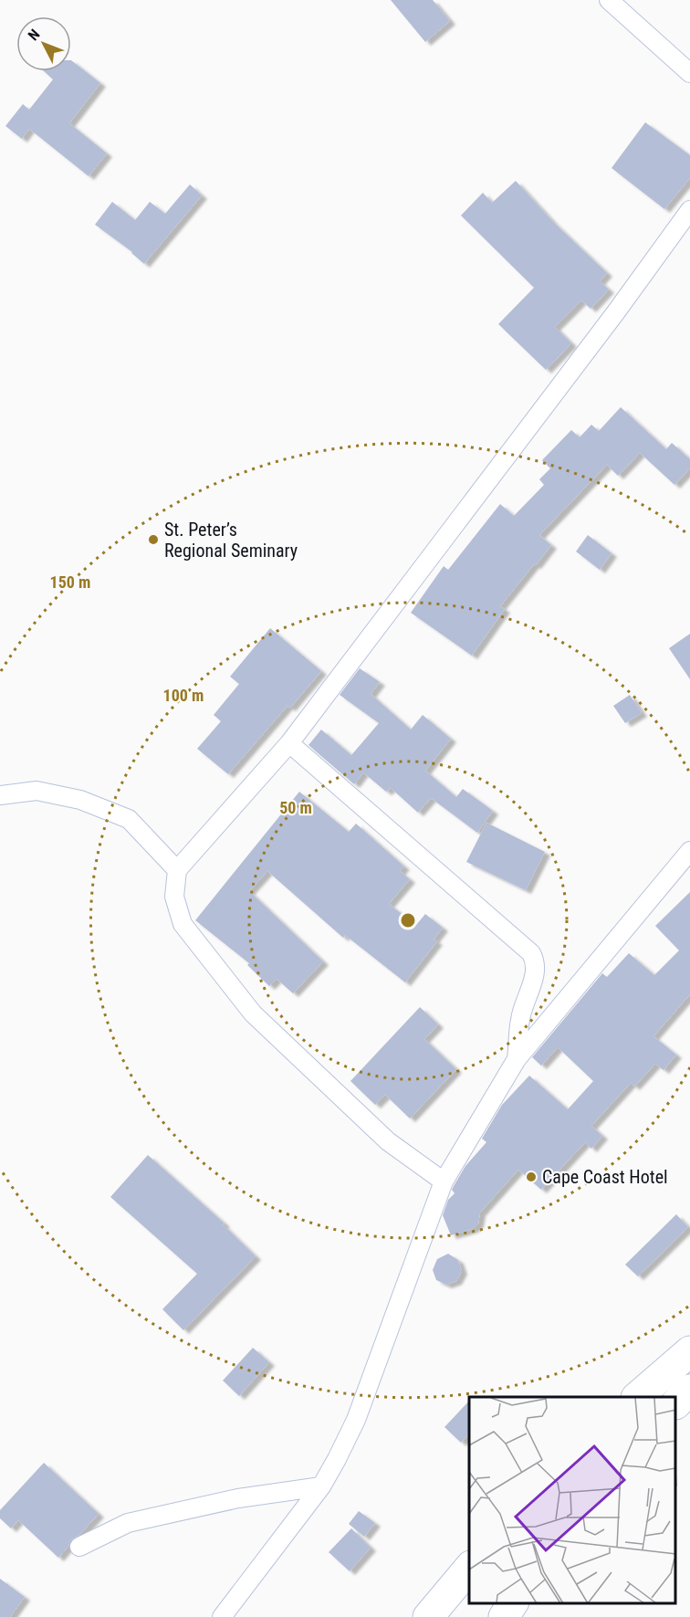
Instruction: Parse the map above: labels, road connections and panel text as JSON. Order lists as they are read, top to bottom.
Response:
{
  "places": ["St. Peter’s Regional Seminary", "Cape Coast Hotel"],
  "north": "top left",
  "rings": ["150 m", "100 m", "50 m"]
}
